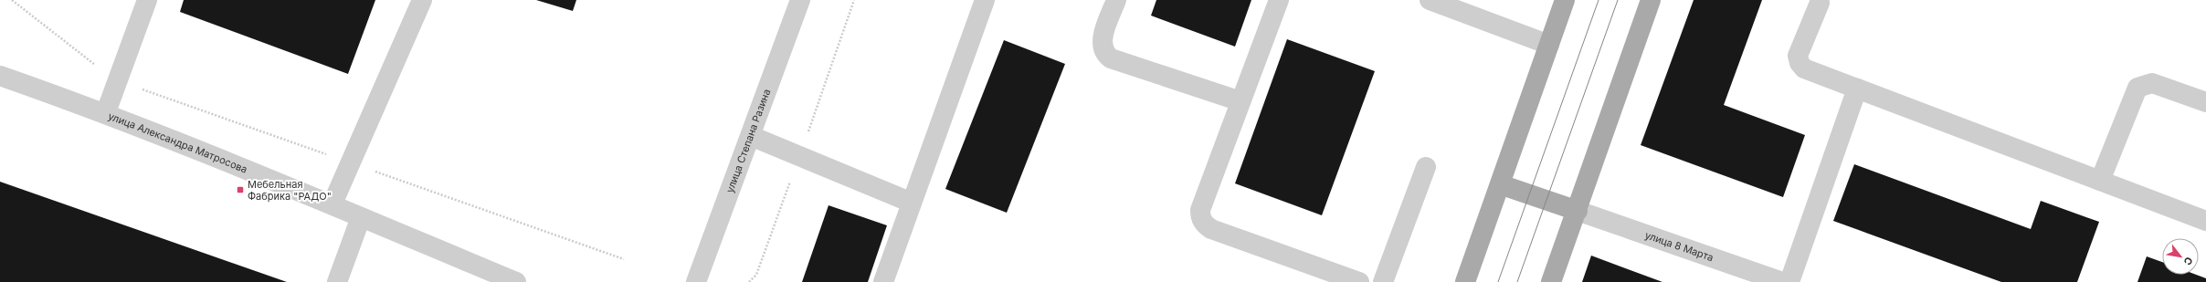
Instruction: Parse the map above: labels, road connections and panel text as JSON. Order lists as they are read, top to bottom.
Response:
{
  "streets": {
    "street": ["улица Степана Разина", "улица Александра Матросова", "улица 8 Марта"]
  },
  "places": {
    "transit": ["Мебельная Фабрика \"РАДО\""]
  },
  "north": "bottom right"
}
